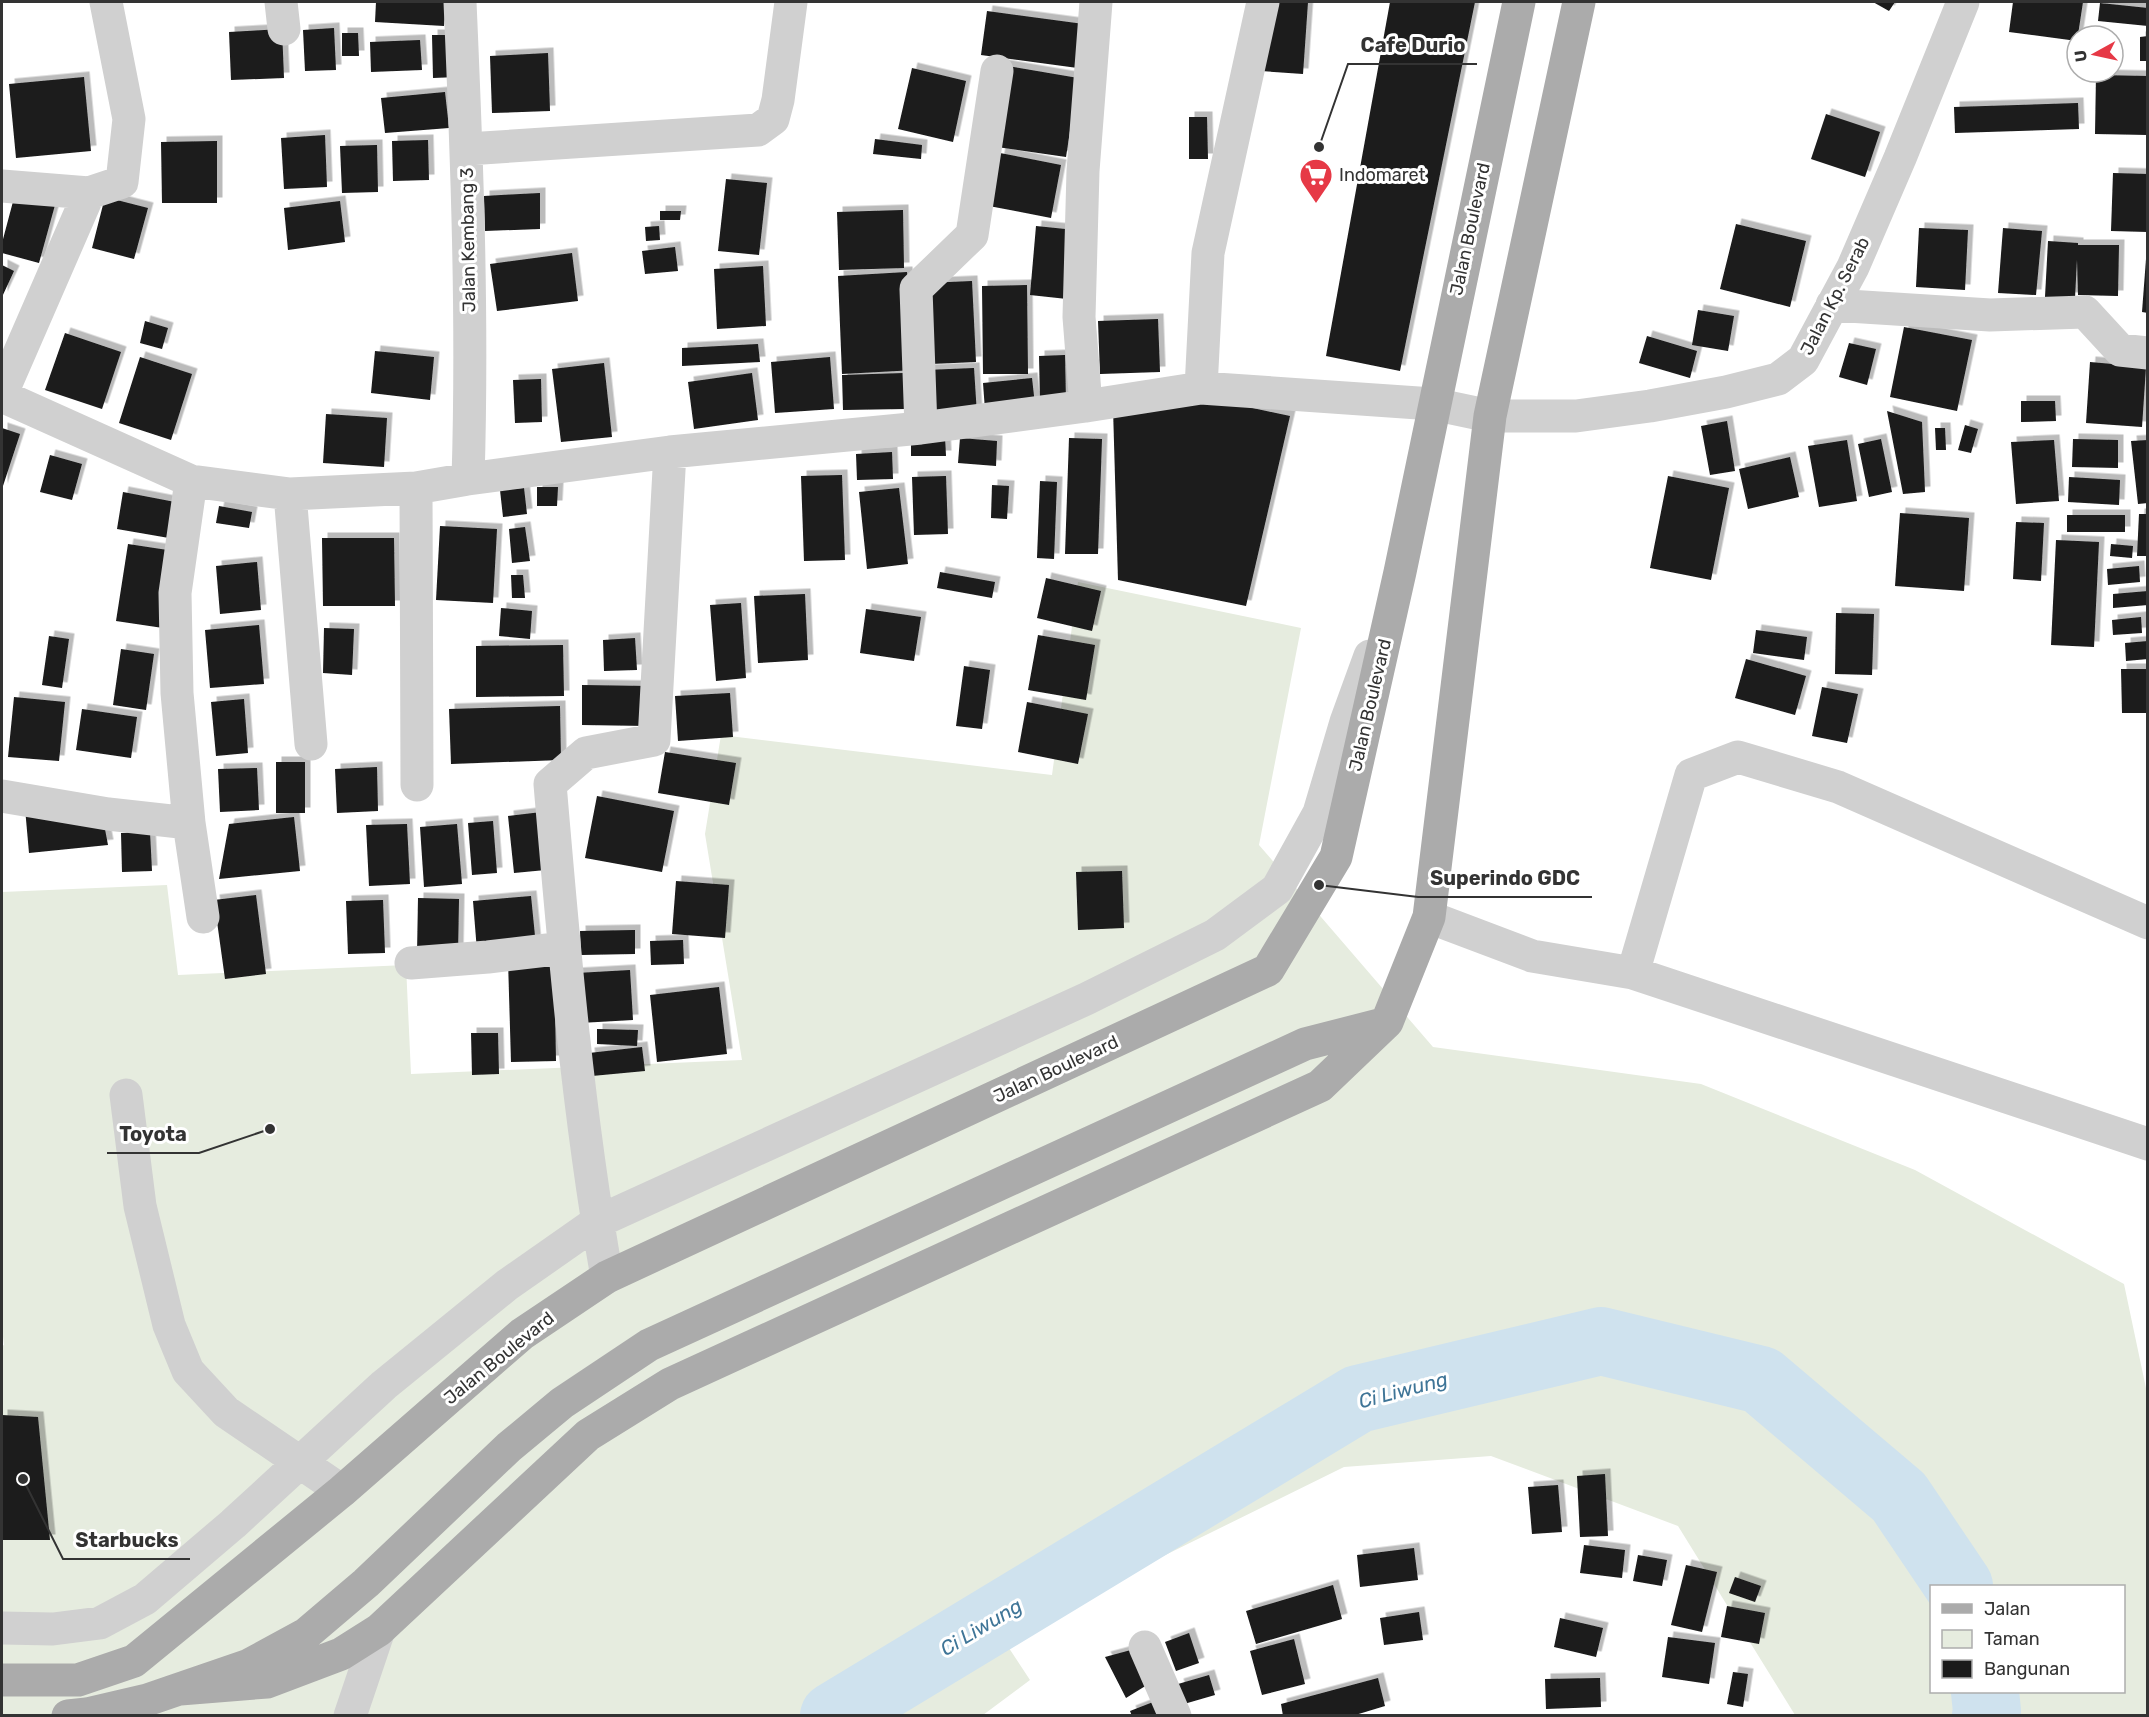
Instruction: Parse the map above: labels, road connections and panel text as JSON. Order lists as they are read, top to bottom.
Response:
{
  "streets": {
    "main road": ["Jalan Boulevard"],
    "street": ["Jalan Kembang 3", "Jalan Kp. Serab"]
  },
  "crossings": [
    ["Jalan Boulevard", "Jalan Kp. Serab"],
    ["Jalan Kembang 3", "Jalan Kp. Serab"]
  ],
  "water": ["Ci Liwung"],
  "places": {
    "other": [
      "Cafe Durio",
      "Superindo GDC",
      "Toyota",
      "Starbucks"
    ],
    "supermarket": ["Indomaret"]
  },
  "legend": ["Jalan", "Taman", "Bangunan"],
  "north": "left"
}
